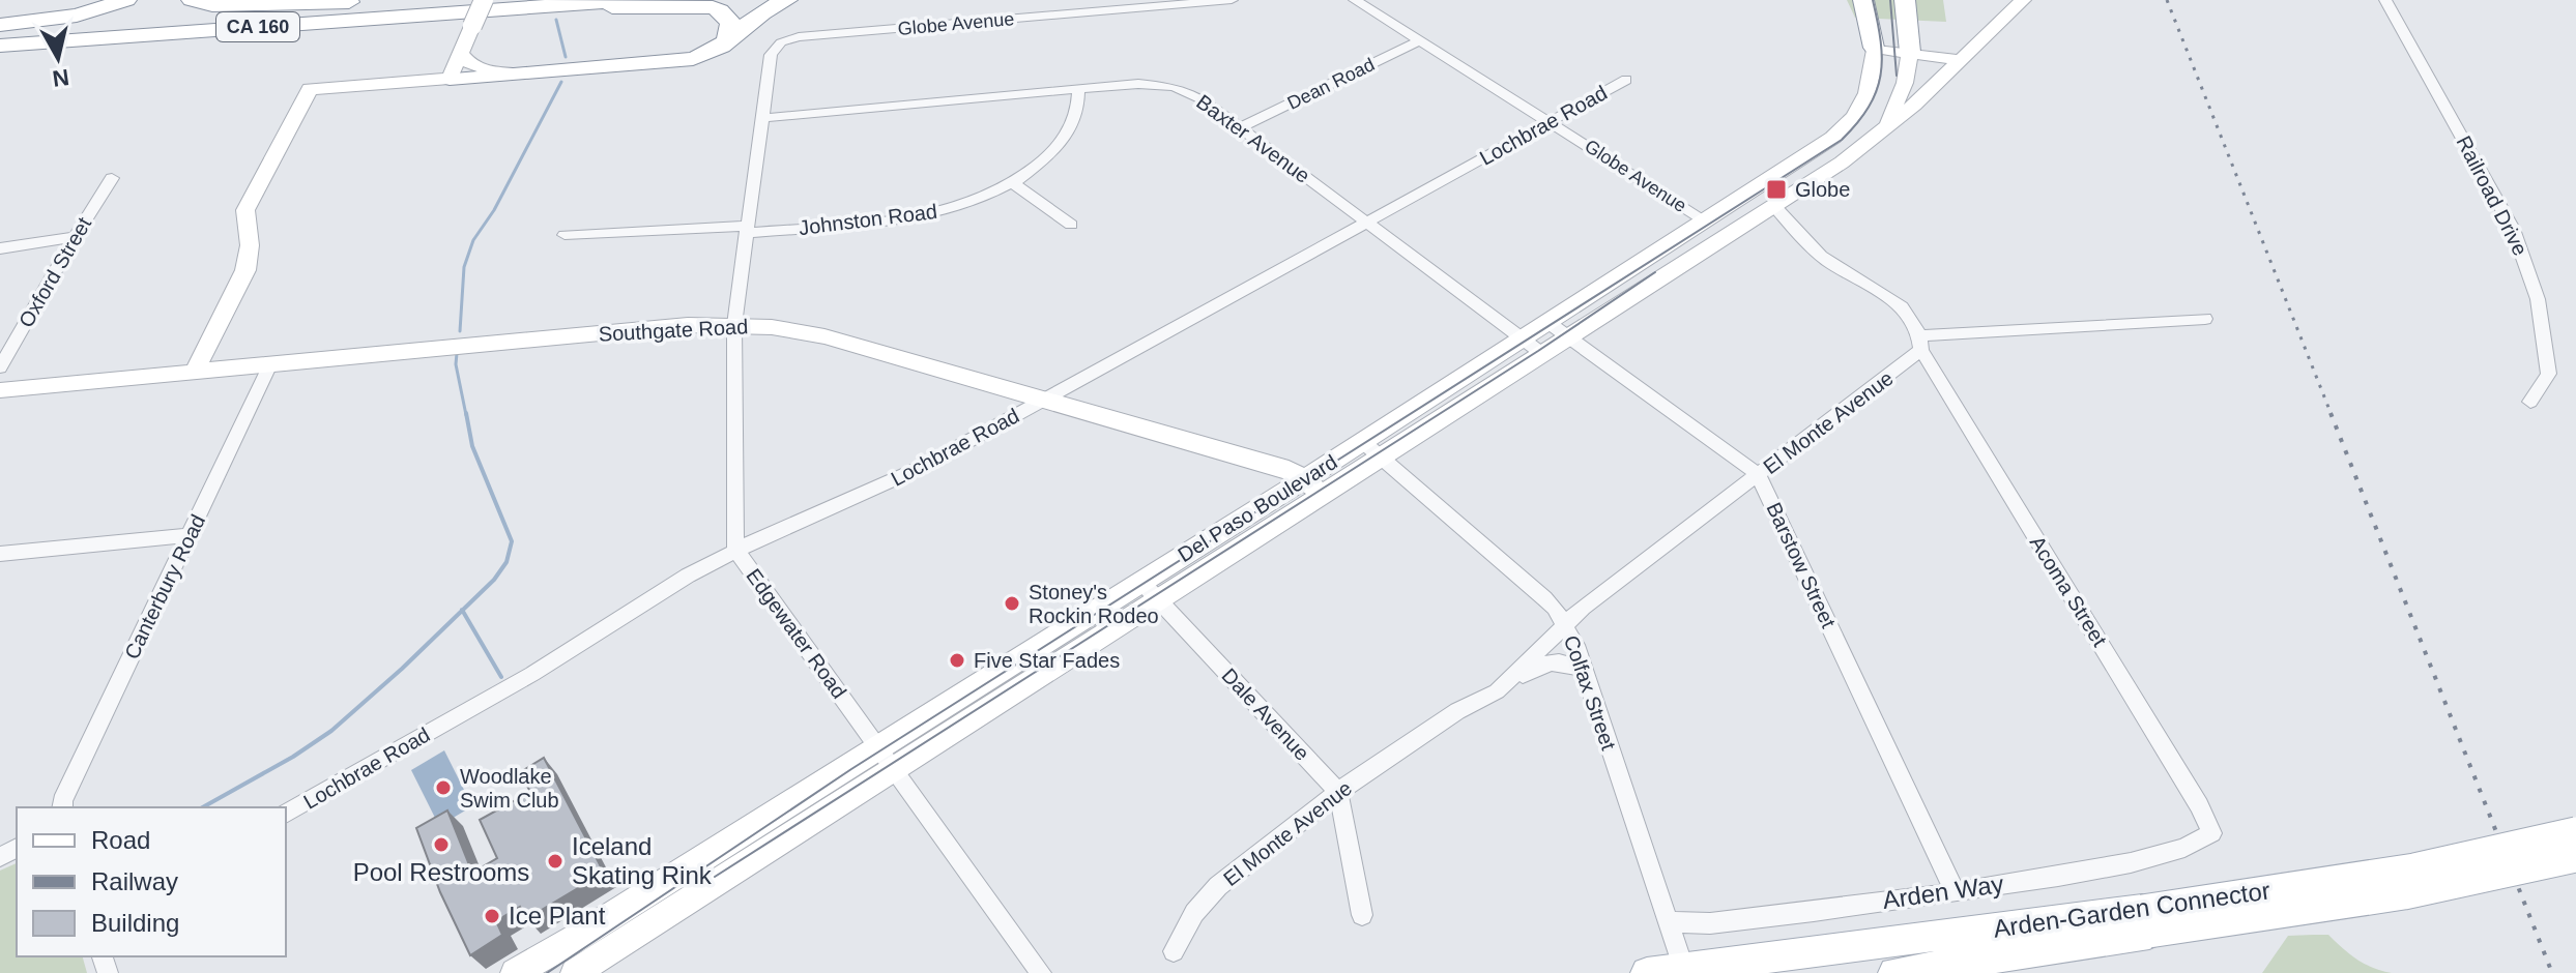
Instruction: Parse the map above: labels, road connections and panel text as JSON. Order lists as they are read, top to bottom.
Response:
{
  "streets": {
    "highway": ["CA 160"],
    "main road": ["Southgate Road", "Del Paso Boulevard", "Arden-Garden Connector"],
    "street": [
      "Globe Avenue",
      "Dean Road",
      "Lochbrae Road",
      "Baxter Avenue",
      "Railroad Drive",
      "Johnston Road",
      "Oxford Street",
      "El Monte Avenue",
      "Barstow Street",
      "Canterbury Road",
      "Acoma Street",
      "Edgewater Road",
      "Colfax Street",
      "Dale Avenue",
      "Arden Way"
    ]
  },
  "crossings": [
    ["Globe Avenue", "Dean Road"],
    ["Globe Avenue", "Lochbrae Road"],
    ["Globe Avenue", "Del Paso Boulevard"],
    ["Globe Avenue", "Edgewater Road"],
    ["Dean Road", "Baxter Avenue"],
    ["Lochbrae Road", "Baxter Avenue"],
    ["Lochbrae Road", "Southgate Road"],
    ["Lochbrae Road", "Edgewater Road"],
    ["Baxter Avenue", "Johnston Road"],
    ["Baxter Avenue", "Del Paso Boulevard"],
    ["Baxter Avenue", "Edgewater Road"],
    ["Johnston Road", "Edgewater Road"],
    ["Southgate Road", "Del Paso Boulevard"],
    ["Southgate Road", "Canterbury Road"],
    ["Southgate Road", "Edgewater Road"],
    ["El Monte Avenue", "Barstow Street"],
    ["El Monte Avenue", "Acoma Street"],
    ["El Monte Avenue", "Colfax Street"],
    ["El Monte Avenue", "Dale Avenue"],
    ["Del Paso Boulevard", "Barstow Street"],
    ["Del Paso Boulevard", "Acoma Street"],
    ["Del Paso Boulevard", "Edgewater Road"],
    ["Del Paso Boulevard", "Colfax Street"],
    ["Del Paso Boulevard", "Dale Avenue"],
    ["Barstow Street", "Arden Way"],
    ["Acoma Street", "Arden Way"],
    ["Colfax Street", "Arden Way"],
    ["Colfax Street", "Arden-Garden Connector"]
  ],
  "places": {
    "transit": ["Globe"],
    "other": [
      "Stoney's Rockin Rodeo",
      "Five Star Fades",
      "Woodlake Swim Club",
      "Pool Restrooms",
      "Iceland Skating Rink",
      "Ice Plant"
    ]
  },
  "legend": ["Road", "Railway", "Building"],
  "north": "bottom"
}
